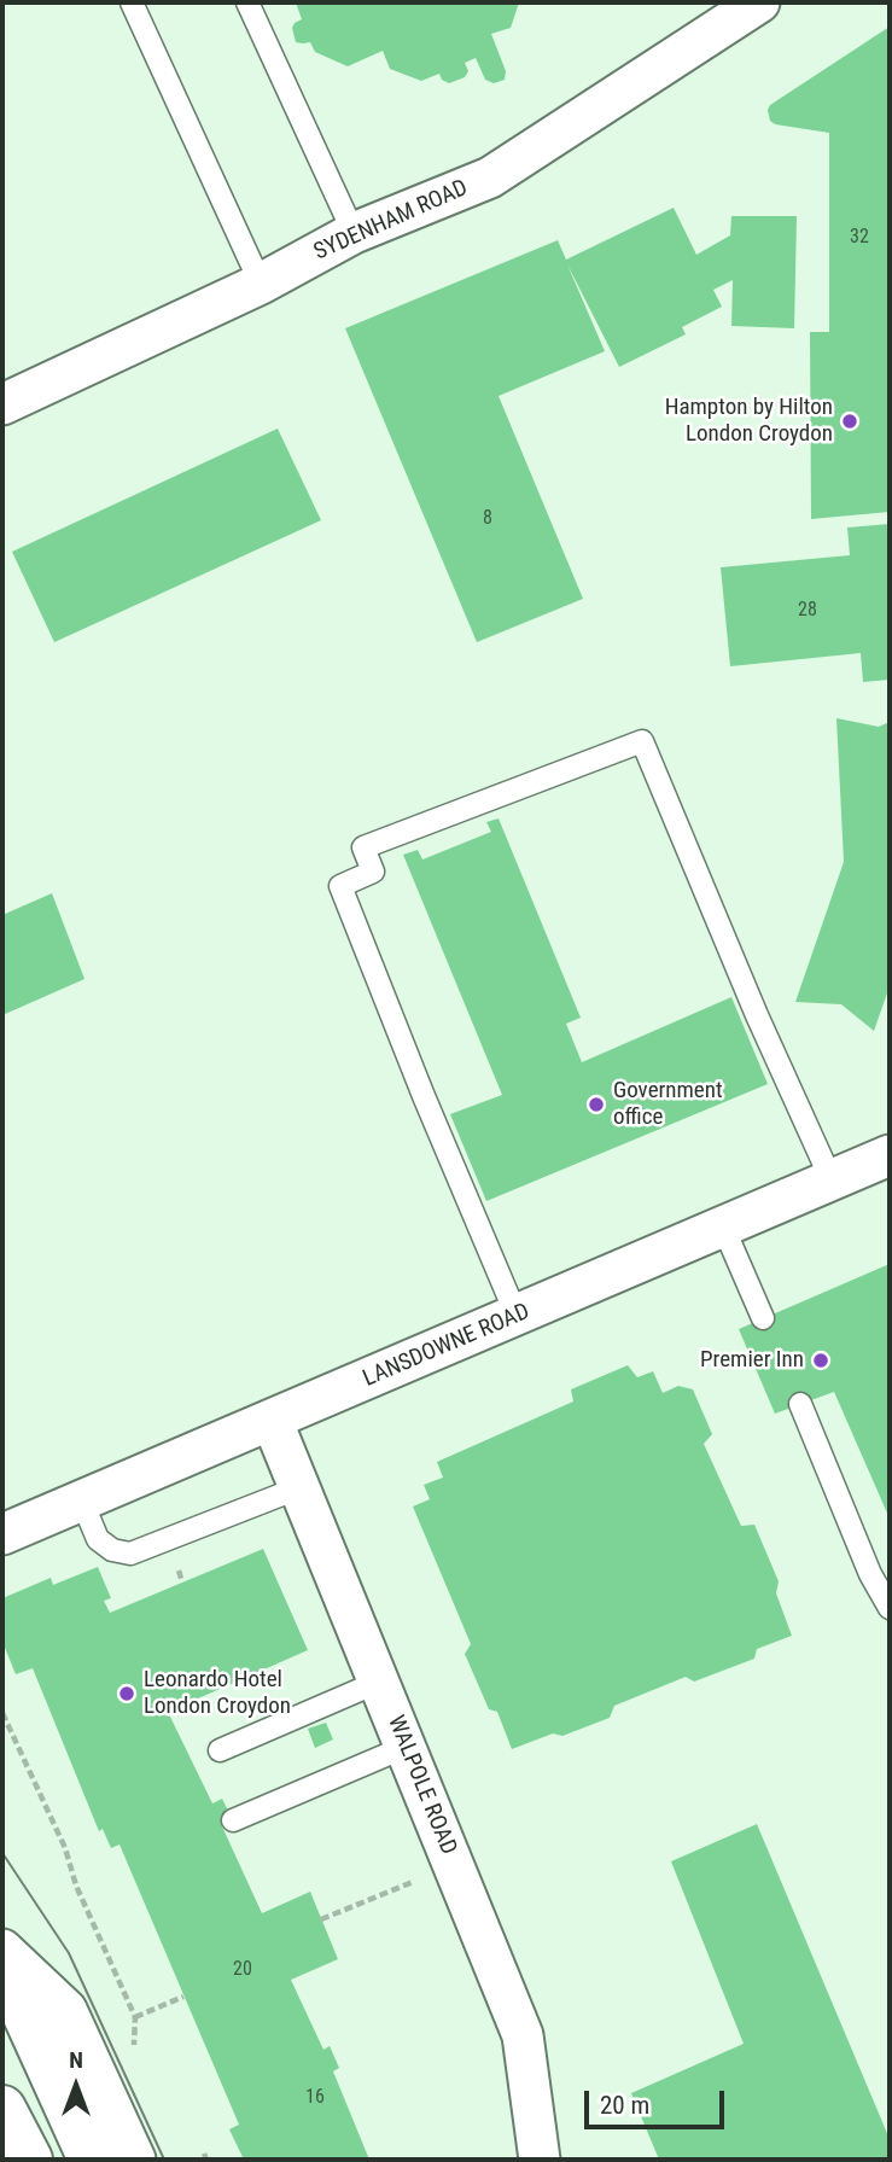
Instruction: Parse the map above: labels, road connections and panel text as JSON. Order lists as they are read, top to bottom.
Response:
{
  "streets": {
    "street": ["SYDENHAM ROAD", "LANSDOWNE ROAD", "WALPOLE ROAD"]
  },
  "crossings": [
    ["LANSDOWNE ROAD", "WALPOLE ROAD"]
  ],
  "places": [
    "Hampton by Hilton London Croydon",
    "Government office",
    "Premier Inn",
    "Leonardo Hotel London Croydon"
  ],
  "house_numbers": [
    "32",
    "8",
    "28",
    "20",
    "16"
  ],
  "scale_bar": "20 m",
  "north": "top"
}
